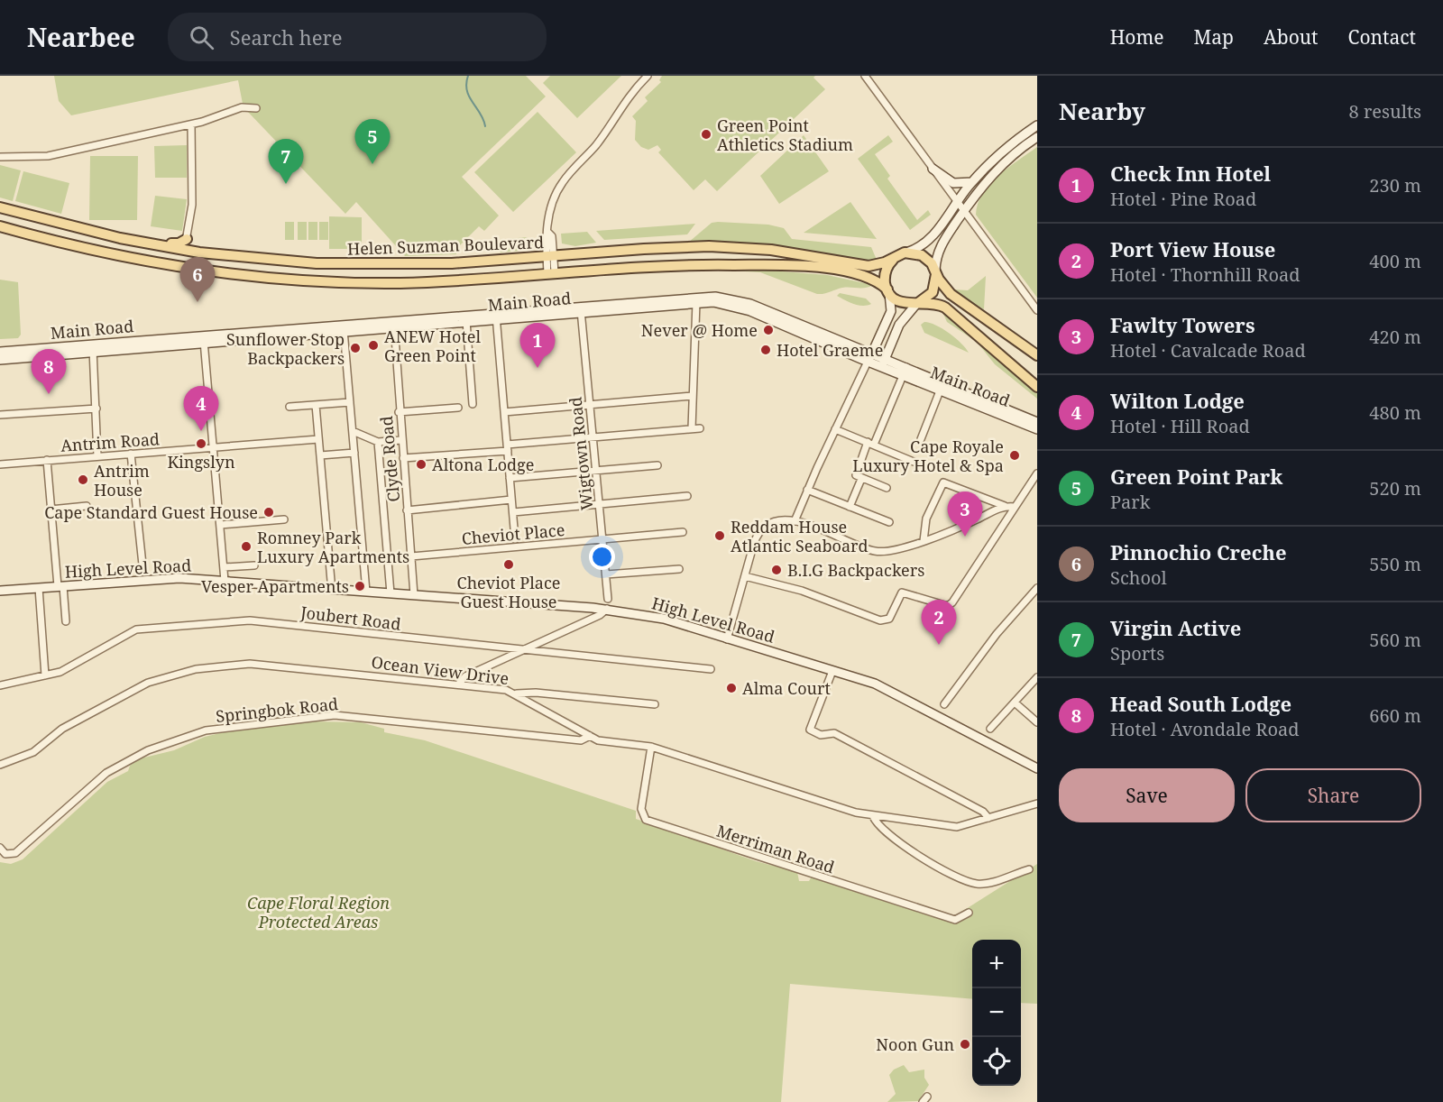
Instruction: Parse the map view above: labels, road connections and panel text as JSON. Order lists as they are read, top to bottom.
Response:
{
  "streets": {
    "main road": ["Helen Suzman Boulevard", "Main Road", "High Level Road"],
    "street": [
      "Antrim Road",
      "Wigtown Road",
      "Clyde Road",
      "Cheviot Place",
      "Joubert Road",
      "Ocean View Drive",
      "Springbok Road",
      "Merriman Road"
    ]
  },
  "crossings": [
    ["Main Road", "Wigtown Road"],
    ["Main Road", "Clyde Road"],
    ["Wigtown Road", "Cheviot Place"],
    ["Clyde Road", "Cheviot Place"],
    ["Clyde Road", "High Level Road"],
    ["Ocean View Drive", "Springbok Road"],
    ["Ocean View Drive", "Merriman Road"]
  ],
  "parks": ["Cape Floral Region Protected Areas"],
  "places": [
    "Green Point Athletics Stadium",
    "Never @ Home",
    "ANEW Hotel Green Point",
    "Sunflower Stop Backpackers",
    "Hotel Graeme",
    "Kingslyn",
    "Cape Royale Luxury Hotel & Spa",
    "Altona Lodge",
    "Antrim House",
    "Cape Standard Guest House",
    "Reddam House Atlantic Seaboard",
    "Romney Park Luxury Apartments",
    "Cheviot Place Guest House",
    "B.I.G Backpackers",
    "Vesper Apartments",
    "Alma Court",
    "Noon Gun"
  ],
  "page": {
    "header": "Nearbee",
    "search": "Search here",
    "nav": [
      "Home",
      "Map",
      "About",
      "Contact"
    ],
    "heading": ["Nearby", "8 results"],
    "pins": [
      "5",
      "7",
      "6",
      "1",
      "8",
      "4",
      "3",
      "2"
    ],
    "list": [
      {
        "mark": "1",
        "name": "Check Inn Hotel",
        "note": "Hotel · Pine Road",
        "value": "230 m"
      },
      {
        "mark": "2",
        "name": "Port View House",
        "note": "Hotel · Thornhill Road",
        "value": "400 m"
      },
      {
        "mark": "3",
        "name": "Fawlty Towers",
        "note": "Hotel · Cavalcade Road",
        "value": "420 m"
      },
      {
        "mark": "4",
        "name": "Wilton Lodge",
        "note": "Hotel · Hill Road",
        "value": "480 m"
      },
      {
        "mark": "5",
        "name": "Green Point Park",
        "note": "Park",
        "value": "520 m"
      },
      {
        "mark": "6",
        "name": "Pinnochio Creche",
        "note": "School",
        "value": "550 m"
      },
      {
        "mark": "7",
        "name": "Virgin Active",
        "note": "Sports",
        "value": "560 m"
      },
      {
        "mark": "8",
        "name": "Head South Lodge",
        "note": "Hotel · Avondale Road",
        "value": "660 m"
      }
    ],
    "buttons": ["Save", "Share"],
    "map_buttons": ["+", "−"]
  }
}
